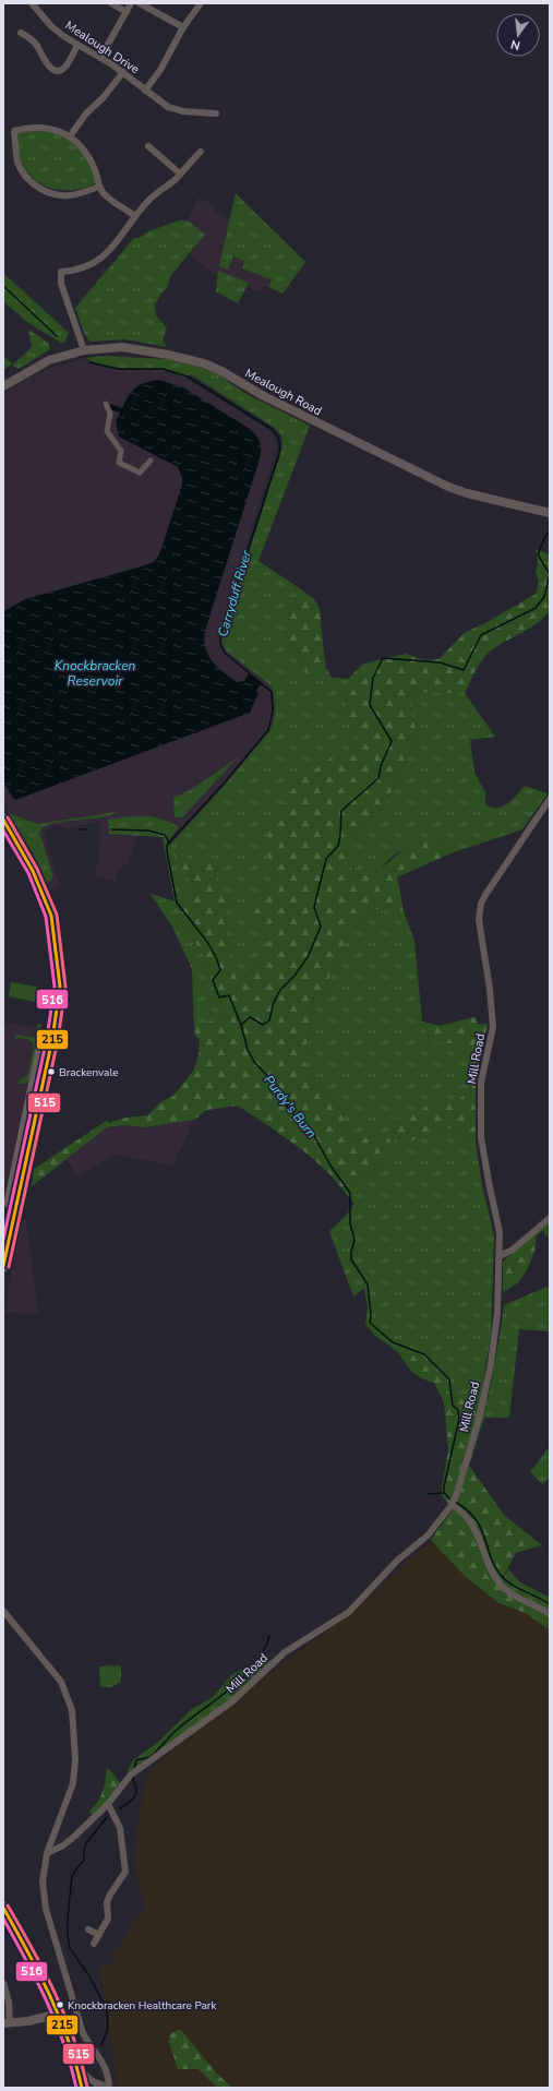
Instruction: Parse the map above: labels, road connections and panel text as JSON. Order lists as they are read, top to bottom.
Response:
{
  "streets": {
    "street": ["Mealough Drive", "Mealough Road", "Mill Road"]
  },
  "water": ["Carryduff River", "Knockbracken Reservoir", "Purdy's Burn"],
  "places": ["Brackenvale", "Knockbracken Healthcare Park"],
  "lines": ["transit line 515", "transit line 215", "transit line 516"],
  "north": "bottom"
}
